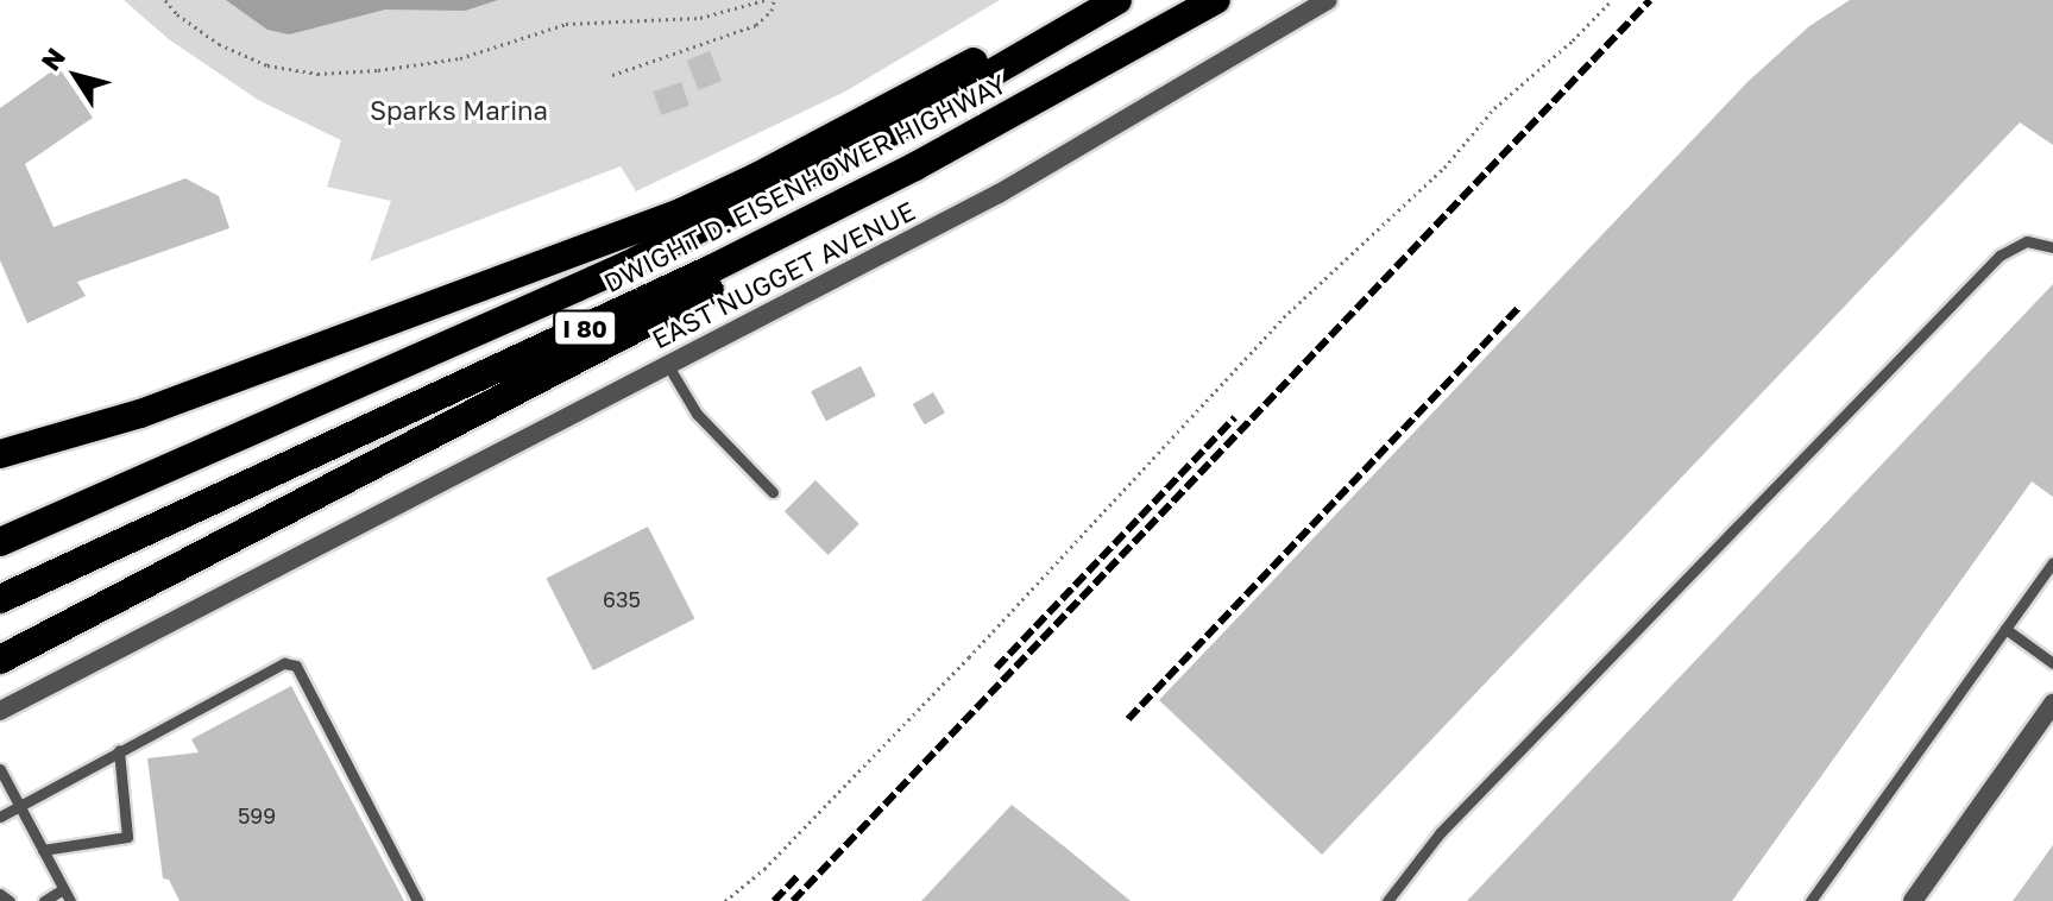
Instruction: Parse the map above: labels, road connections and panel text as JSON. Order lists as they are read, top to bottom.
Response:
{
  "streets": {
    "highway": ["DWIGHT D. EISENHOWER HIGHWAY", "I 80"],
    "street": ["EAST NUGGET AVENUE"]
  },
  "parks": ["Sparks Marina"],
  "house_numbers": ["635", "599"],
  "north": "top left"
}
